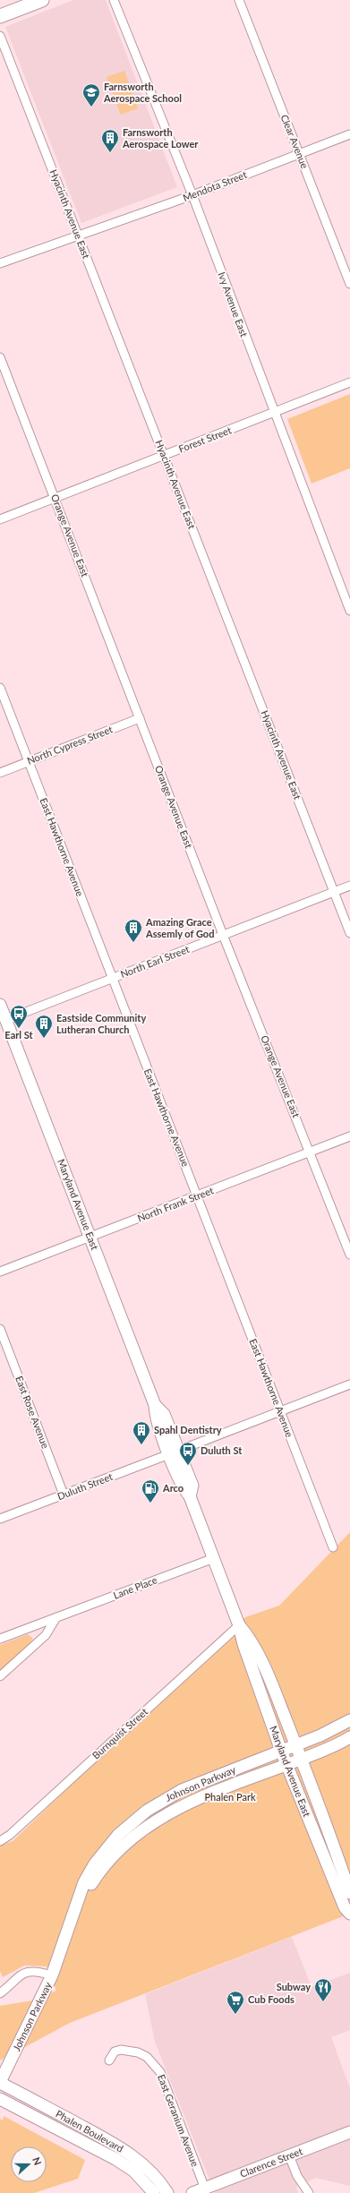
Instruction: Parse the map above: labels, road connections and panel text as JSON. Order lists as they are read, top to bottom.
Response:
{
  "streets": {
    "main road": [
      "Maryland Avenue East",
      "Johnson Parkway",
      "Phalen Boulevard",
      "Clarence Street"
    ],
    "street": [
      "Clear Avenue",
      "Mendota Street",
      "Hyacinth Avenue East",
      "Ivy Avenue East",
      "Forest Street",
      "Orange Avenue East",
      "North Cypress Street",
      "East Hawthorne Avenue",
      "North Earl Street",
      "North Frank Street",
      "East Rose Avenue",
      "Duluth Street",
      "Lane Place",
      "Burnquist Street",
      "East Geranium Avenue"
    ]
  },
  "crossings": [
    ["Clear Avenue", "Mendota Street"],
    ["Mendota Street", "Hyacinth Avenue East"],
    ["Mendota Street", "Ivy Avenue East"],
    ["Hyacinth Avenue East", "Forest Street"],
    ["Hyacinth Avenue East", "North Earl Street"],
    ["Ivy Avenue East", "Forest Street"],
    ["Forest Street", "Orange Avenue East"],
    ["Orange Avenue East", "North Cypress Street"],
    ["Orange Avenue East", "North Earl Street"],
    ["Orange Avenue East", "North Frank Street"],
    ["North Cypress Street", "East Hawthorne Avenue"],
    ["East Hawthorne Avenue", "North Earl Street"],
    ["East Hawthorne Avenue", "North Frank Street"],
    ["East Hawthorne Avenue", "Duluth Street"],
    ["North Earl Street", "Maryland Avenue East"],
    ["Maryland Avenue East", "North Frank Street"],
    ["Maryland Avenue East", "Duluth Street"],
    ["Maryland Avenue East", "Lane Place"],
    ["Maryland Avenue East", "Burnquist Street"],
    ["Maryland Avenue East", "Johnson Parkway"],
    ["East Rose Avenue", "Duluth Street"],
    ["Johnson Parkway", "Phalen Boulevard"],
    ["East Geranium Avenue", "Clarence Street"]
  ],
  "parks": ["Phalen Park"],
  "places": {
    "school or university": ["Farnsworth Aerospace School"],
    "building": [
      "Farnsworth Aerospace Lower",
      "Amazing Grace Assemly of God",
      "Eastside Community Lutheran Church",
      "Spahl Dentistry"
    ],
    "bus stop": ["Earl St", "Duluth St"],
    "fuel station": ["Arco"],
    "restaurant": ["Subway"],
    "supermarket": ["Cub Foods"]
  },
  "north": "right"
}
